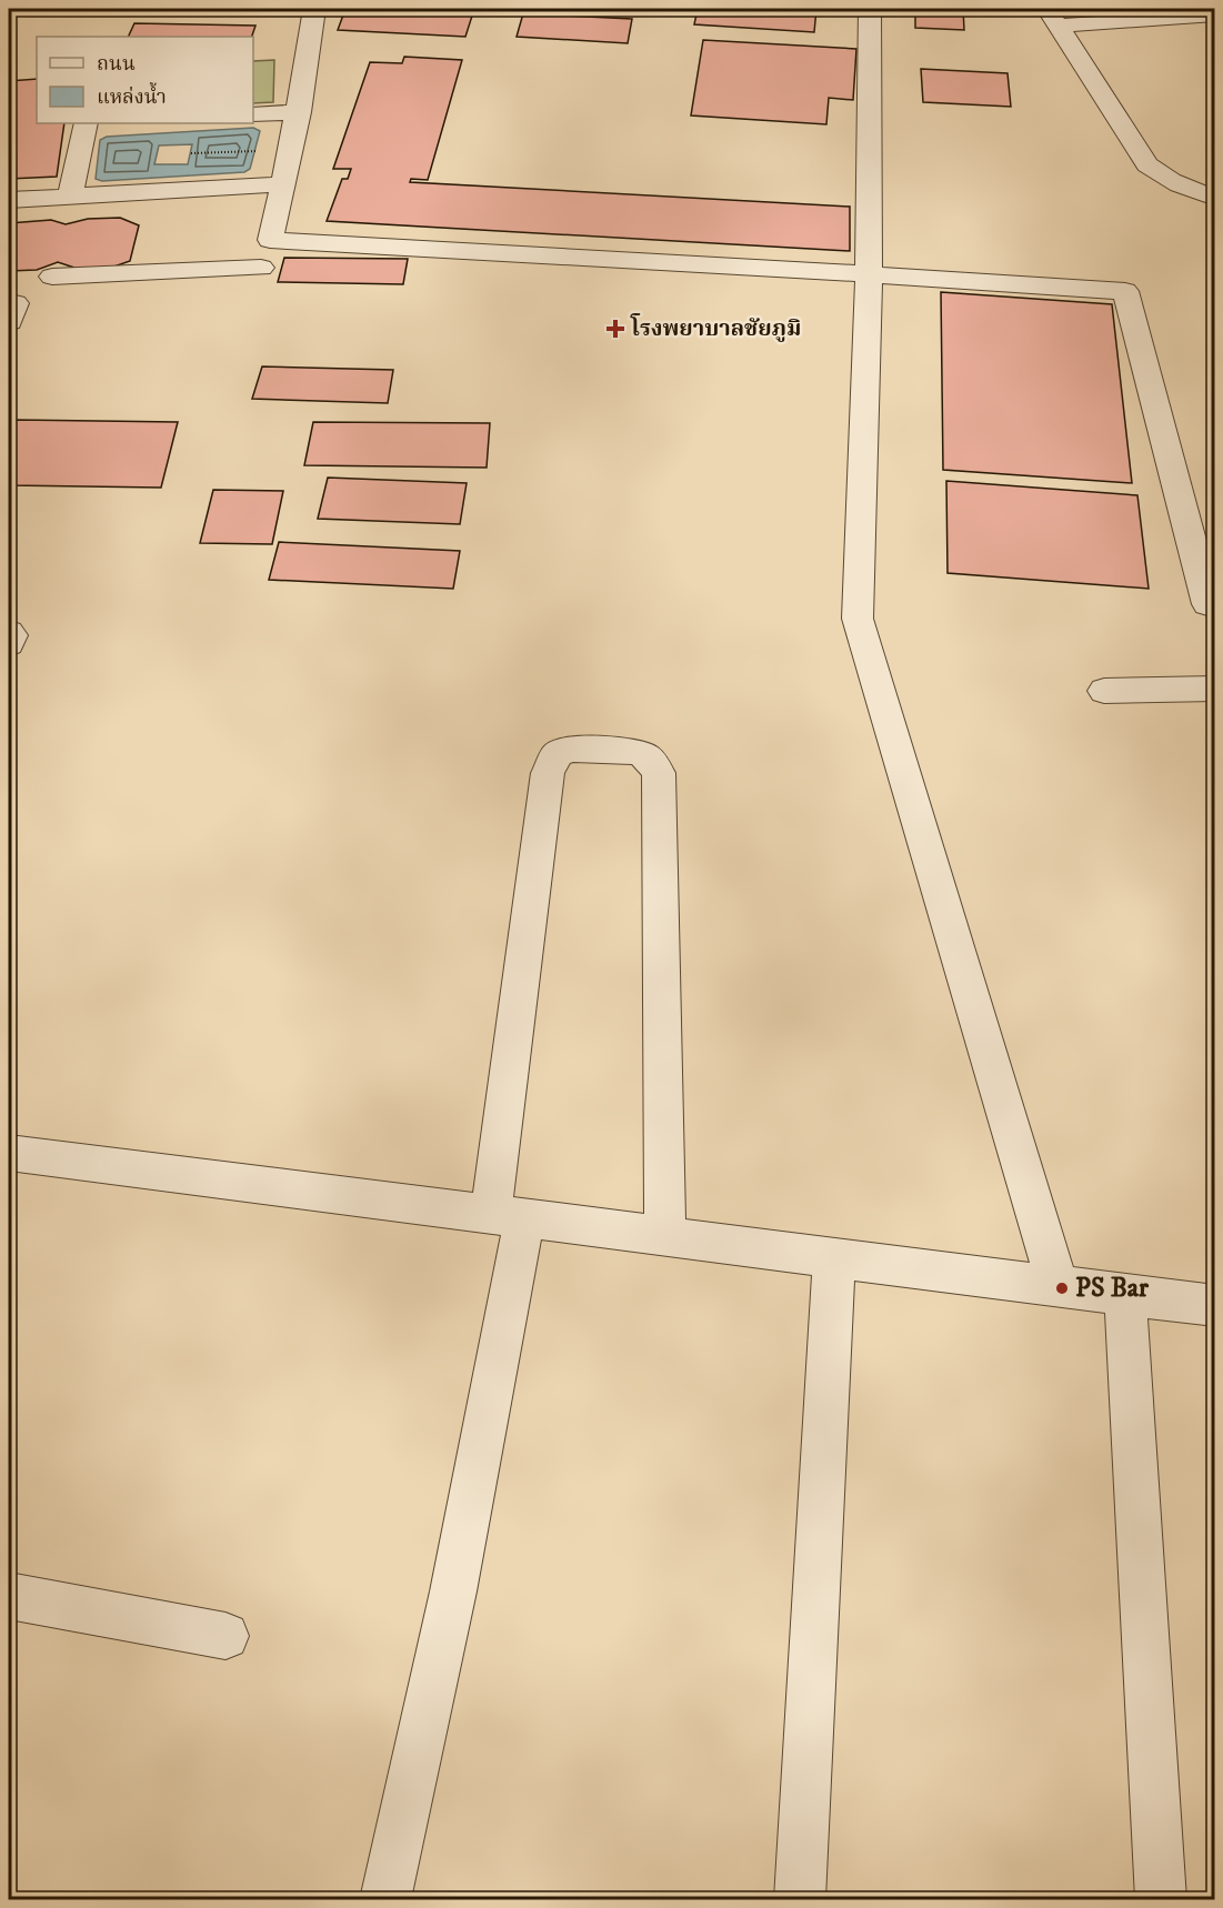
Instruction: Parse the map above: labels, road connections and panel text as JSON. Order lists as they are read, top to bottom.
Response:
{
  "places": {
    "health": ["โรงพยาบาลชัยภูมิ"],
    "other": ["PS Bar"]
  },
  "legend": ["ถนน", "แหล่งน้ำ"]
}
